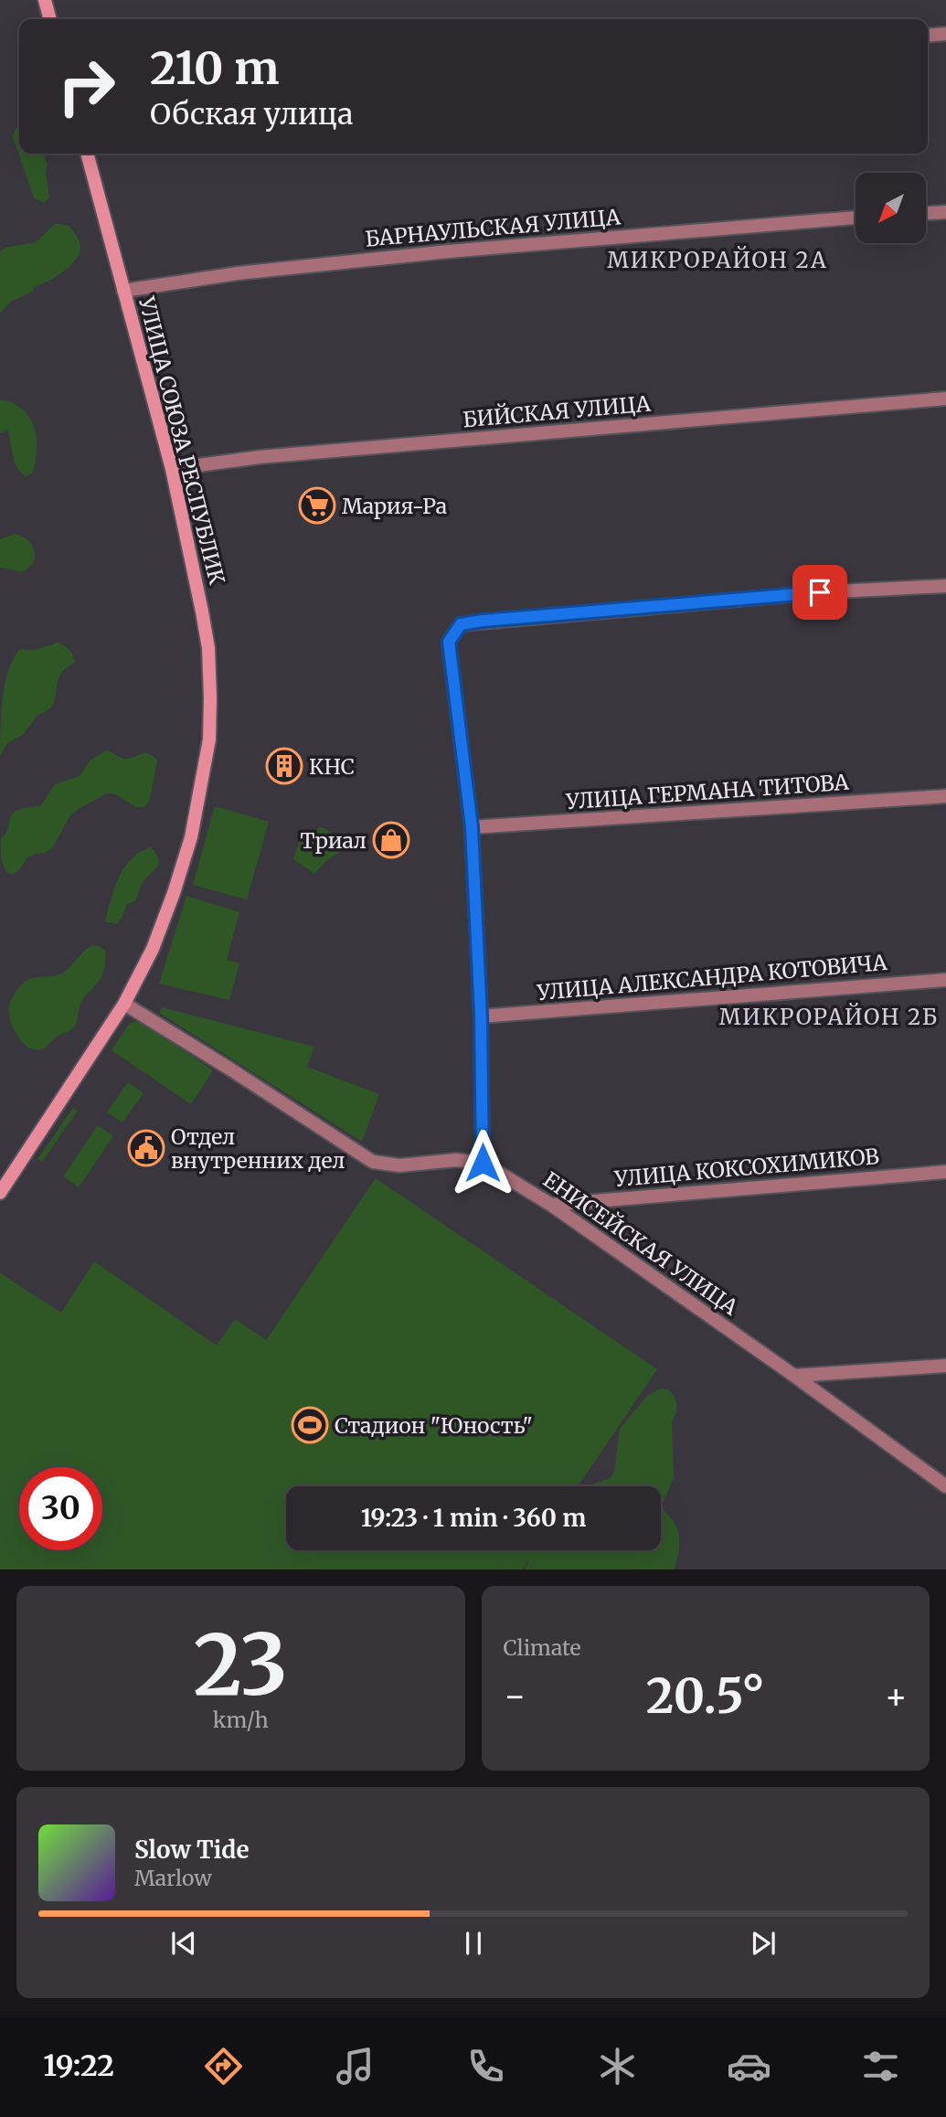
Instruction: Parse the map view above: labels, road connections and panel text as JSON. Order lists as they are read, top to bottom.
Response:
{
  "streets": {
    "street": [
      "БАРНАУЛЬСКАЯ УЛИЦА",
      "БИЙСКАЯ УЛИЦА",
      "УЛИЦА СОЮЗА РЕСПУБЛИК",
      "УЛИЦА ГЕРМАНА ТИТОВА",
      "УЛИЦА АЛЕКСАНДРА КОТОВИЧА",
      "УЛИЦА КОКСОХИМИКОВ",
      "ЕНИСЕЙСКАЯ УЛИЦА"
    ]
  },
  "crossings": [
    ["БАРНАУЛЬСКАЯ УЛИЦА", "УЛИЦА СОЮЗА РЕСПУБЛИК"],
    ["БИЙСКАЯ УЛИЦА", "УЛИЦА СОЮЗА РЕСПУБЛИК"],
    ["УЛИЦА СОЮЗА РЕСПУБЛИК", "ЕНИСЕЙСКАЯ УЛИЦА"],
    ["УЛИЦА КОКСОХИМИКОВ", "ЕНИСЕЙСКАЯ УЛИЦА"]
  ],
  "districts": ["МИКРОРАЙОН 2А", "МИКРОРАЙОН 2Б"],
  "places": {
    "supermarket": ["Мария-Ра"],
    "building": ["КНС"],
    "shop": ["Триал"],
    "public building": ["Отдел внутренних дел"],
    "sports": ["Стадион \"Юность\""]
  },
  "north": "bottom left",
  "page": {
    "turn": ["210 m", "Обская улица"],
    "limit": "30",
    "trip": "19:23 · 1 min · 360 m",
    "tile": [
      ["23", "km/h"],
      "Climate"
    ],
    "heat": ["−", "20.5°", "+"],
    "song": ["Slow Tide", "Marlow"],
    "tabs": "19:22"
  }
}
